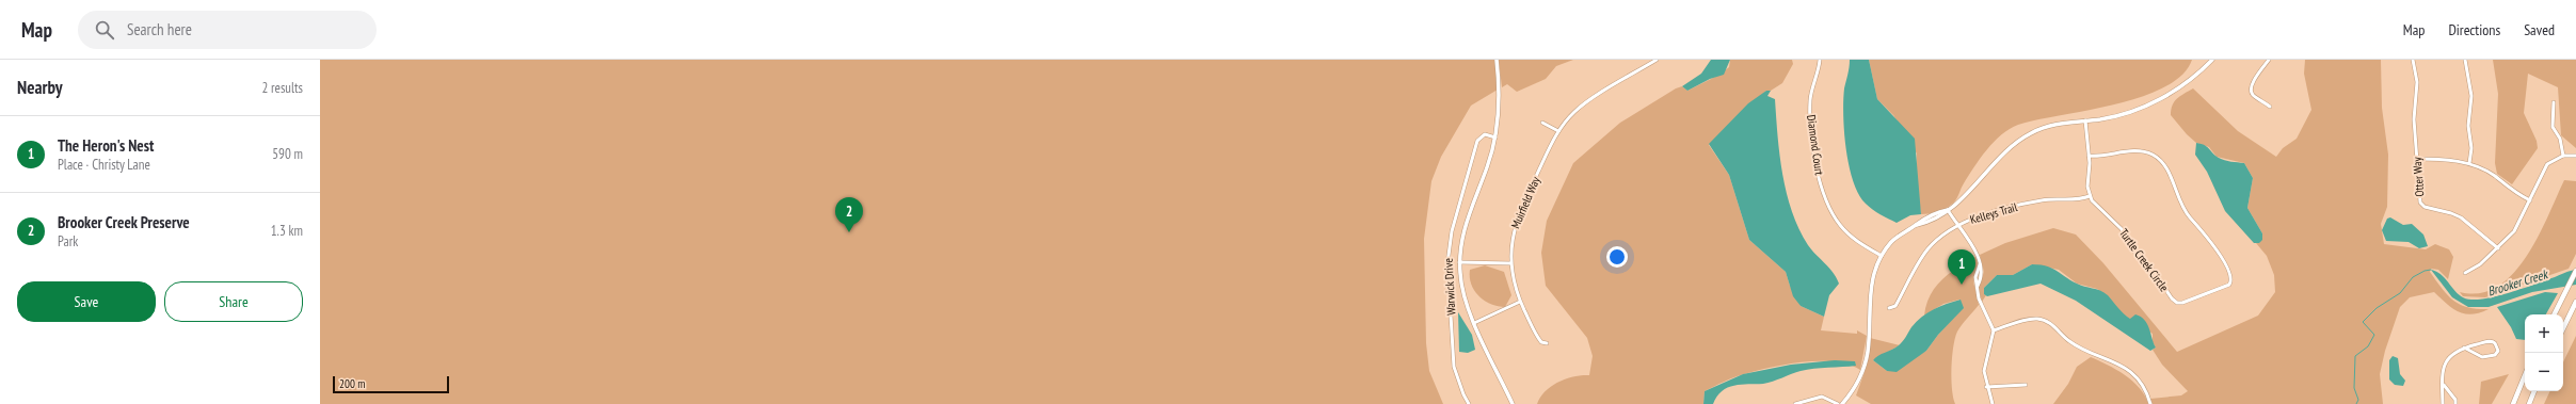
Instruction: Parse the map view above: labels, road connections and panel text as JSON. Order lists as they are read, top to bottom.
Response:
{
  "streets": {
    "street": [
      "Diamond Court",
      "Otter Way",
      "Muirfield Way",
      "Kelleys Trail",
      "Turtle Creek Circle",
      "Warwick Drive"
    ]
  },
  "crossings": [
    ["Kelleys Trail", "Turtle Creek Circle"]
  ],
  "water": ["Brooker Creek"],
  "scale_bar": "200 m",
  "page": {
    "header": "Map",
    "search": "Search here",
    "nav": ["Map", "Directions", "Saved"],
    "heading": ["Nearby", "2 results"],
    "list": [
      {
        "mark": "1",
        "name": "The Heron's Nest",
        "note": "Place · Christy Lane",
        "value": "590 m"
      },
      {
        "mark": "2",
        "name": "Brooker Creek Preserve",
        "note": "Park",
        "value": "1.3 km"
      }
    ],
    "pins": ["2", "1"],
    "buttons": ["Save", "Share"],
    "map_buttons": ["+", "−"],
    "scale": "200 m"
  }
}
